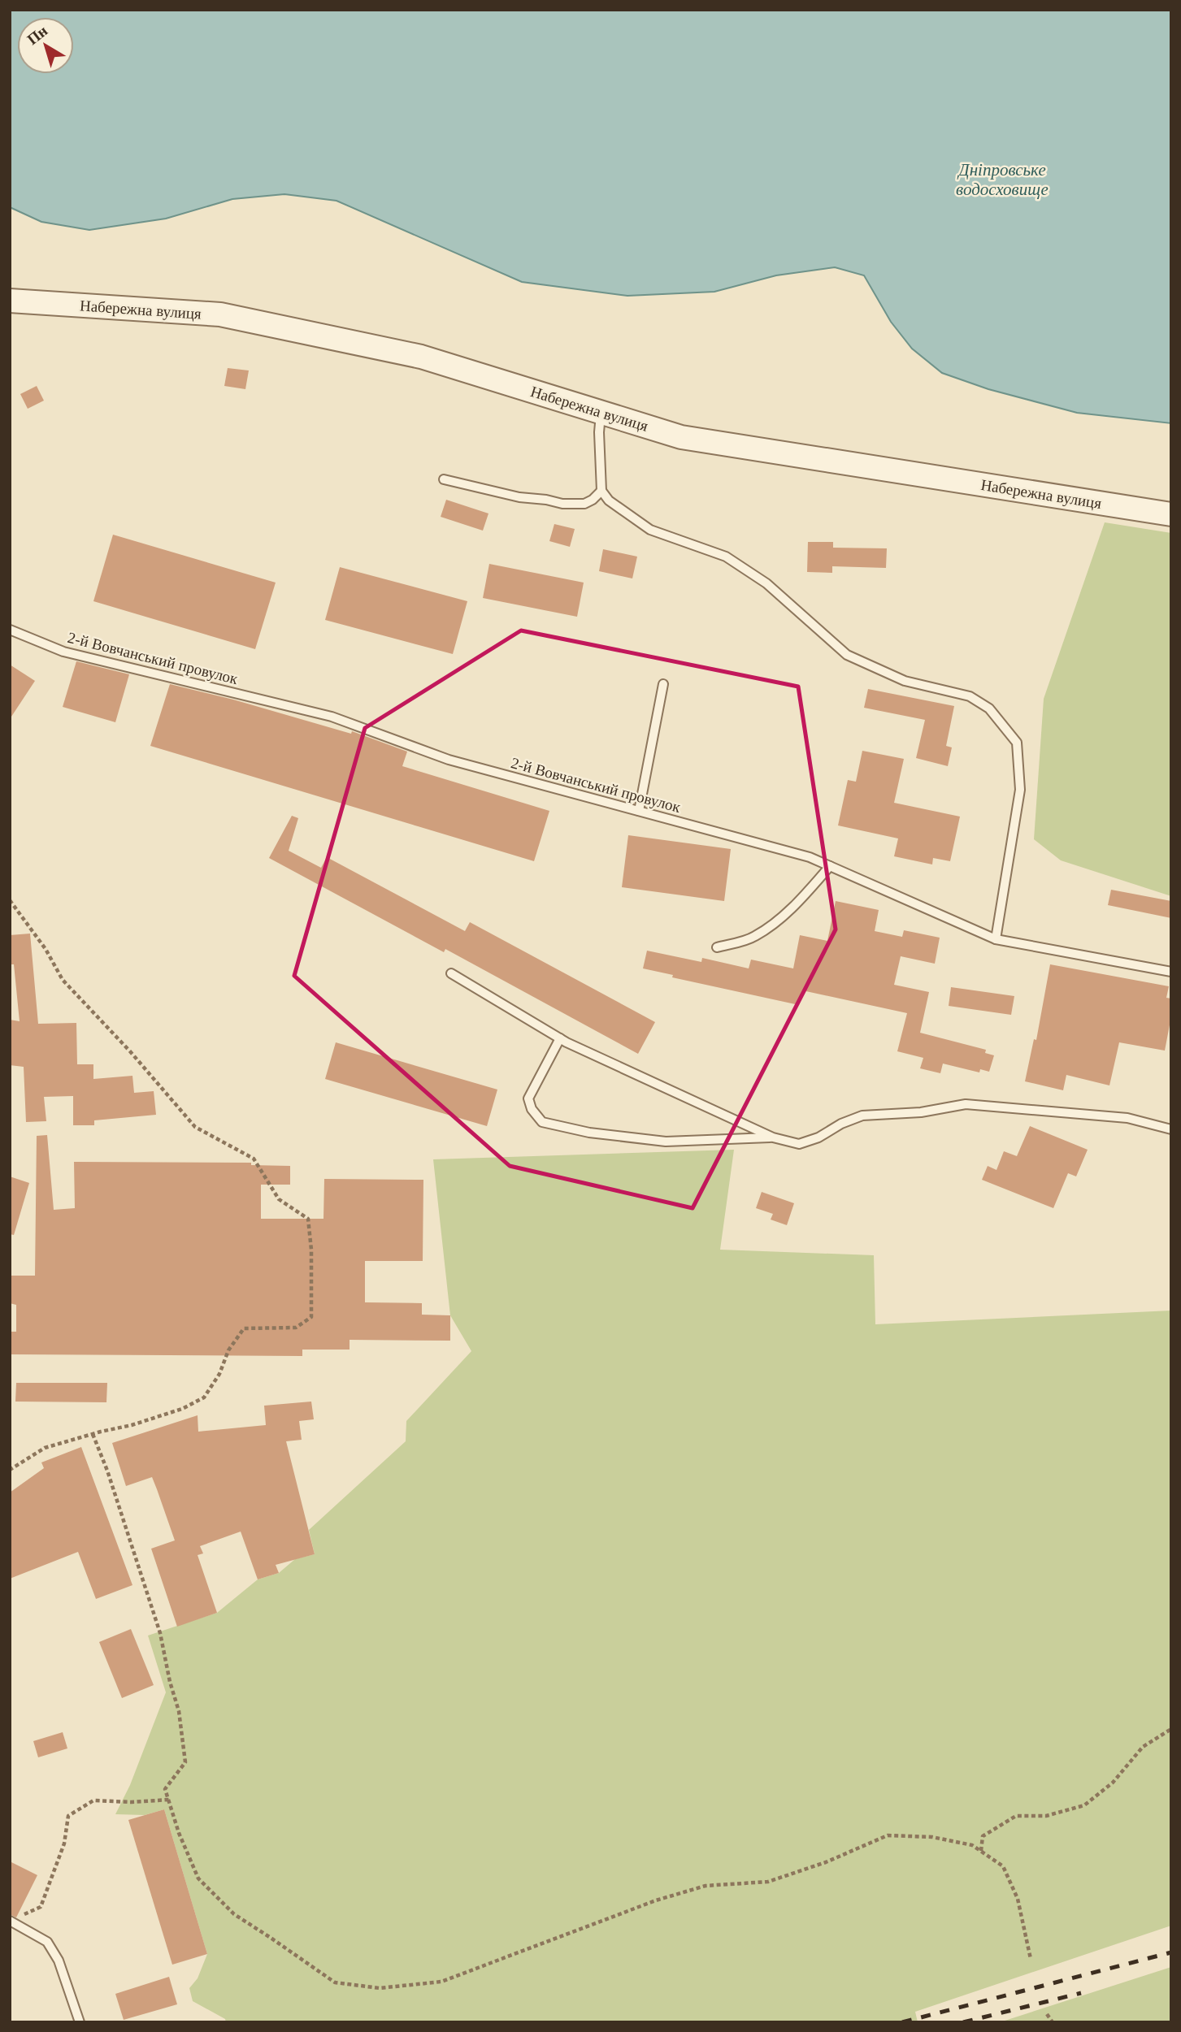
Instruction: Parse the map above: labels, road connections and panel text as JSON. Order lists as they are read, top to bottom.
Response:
{
  "streets": {
    "street": ["Набережна вулиця"],
    "lane": ["2-й Вовчанський провулок"]
  },
  "water": ["Дніпровське водосховище"],
  "north": "top left"
}
